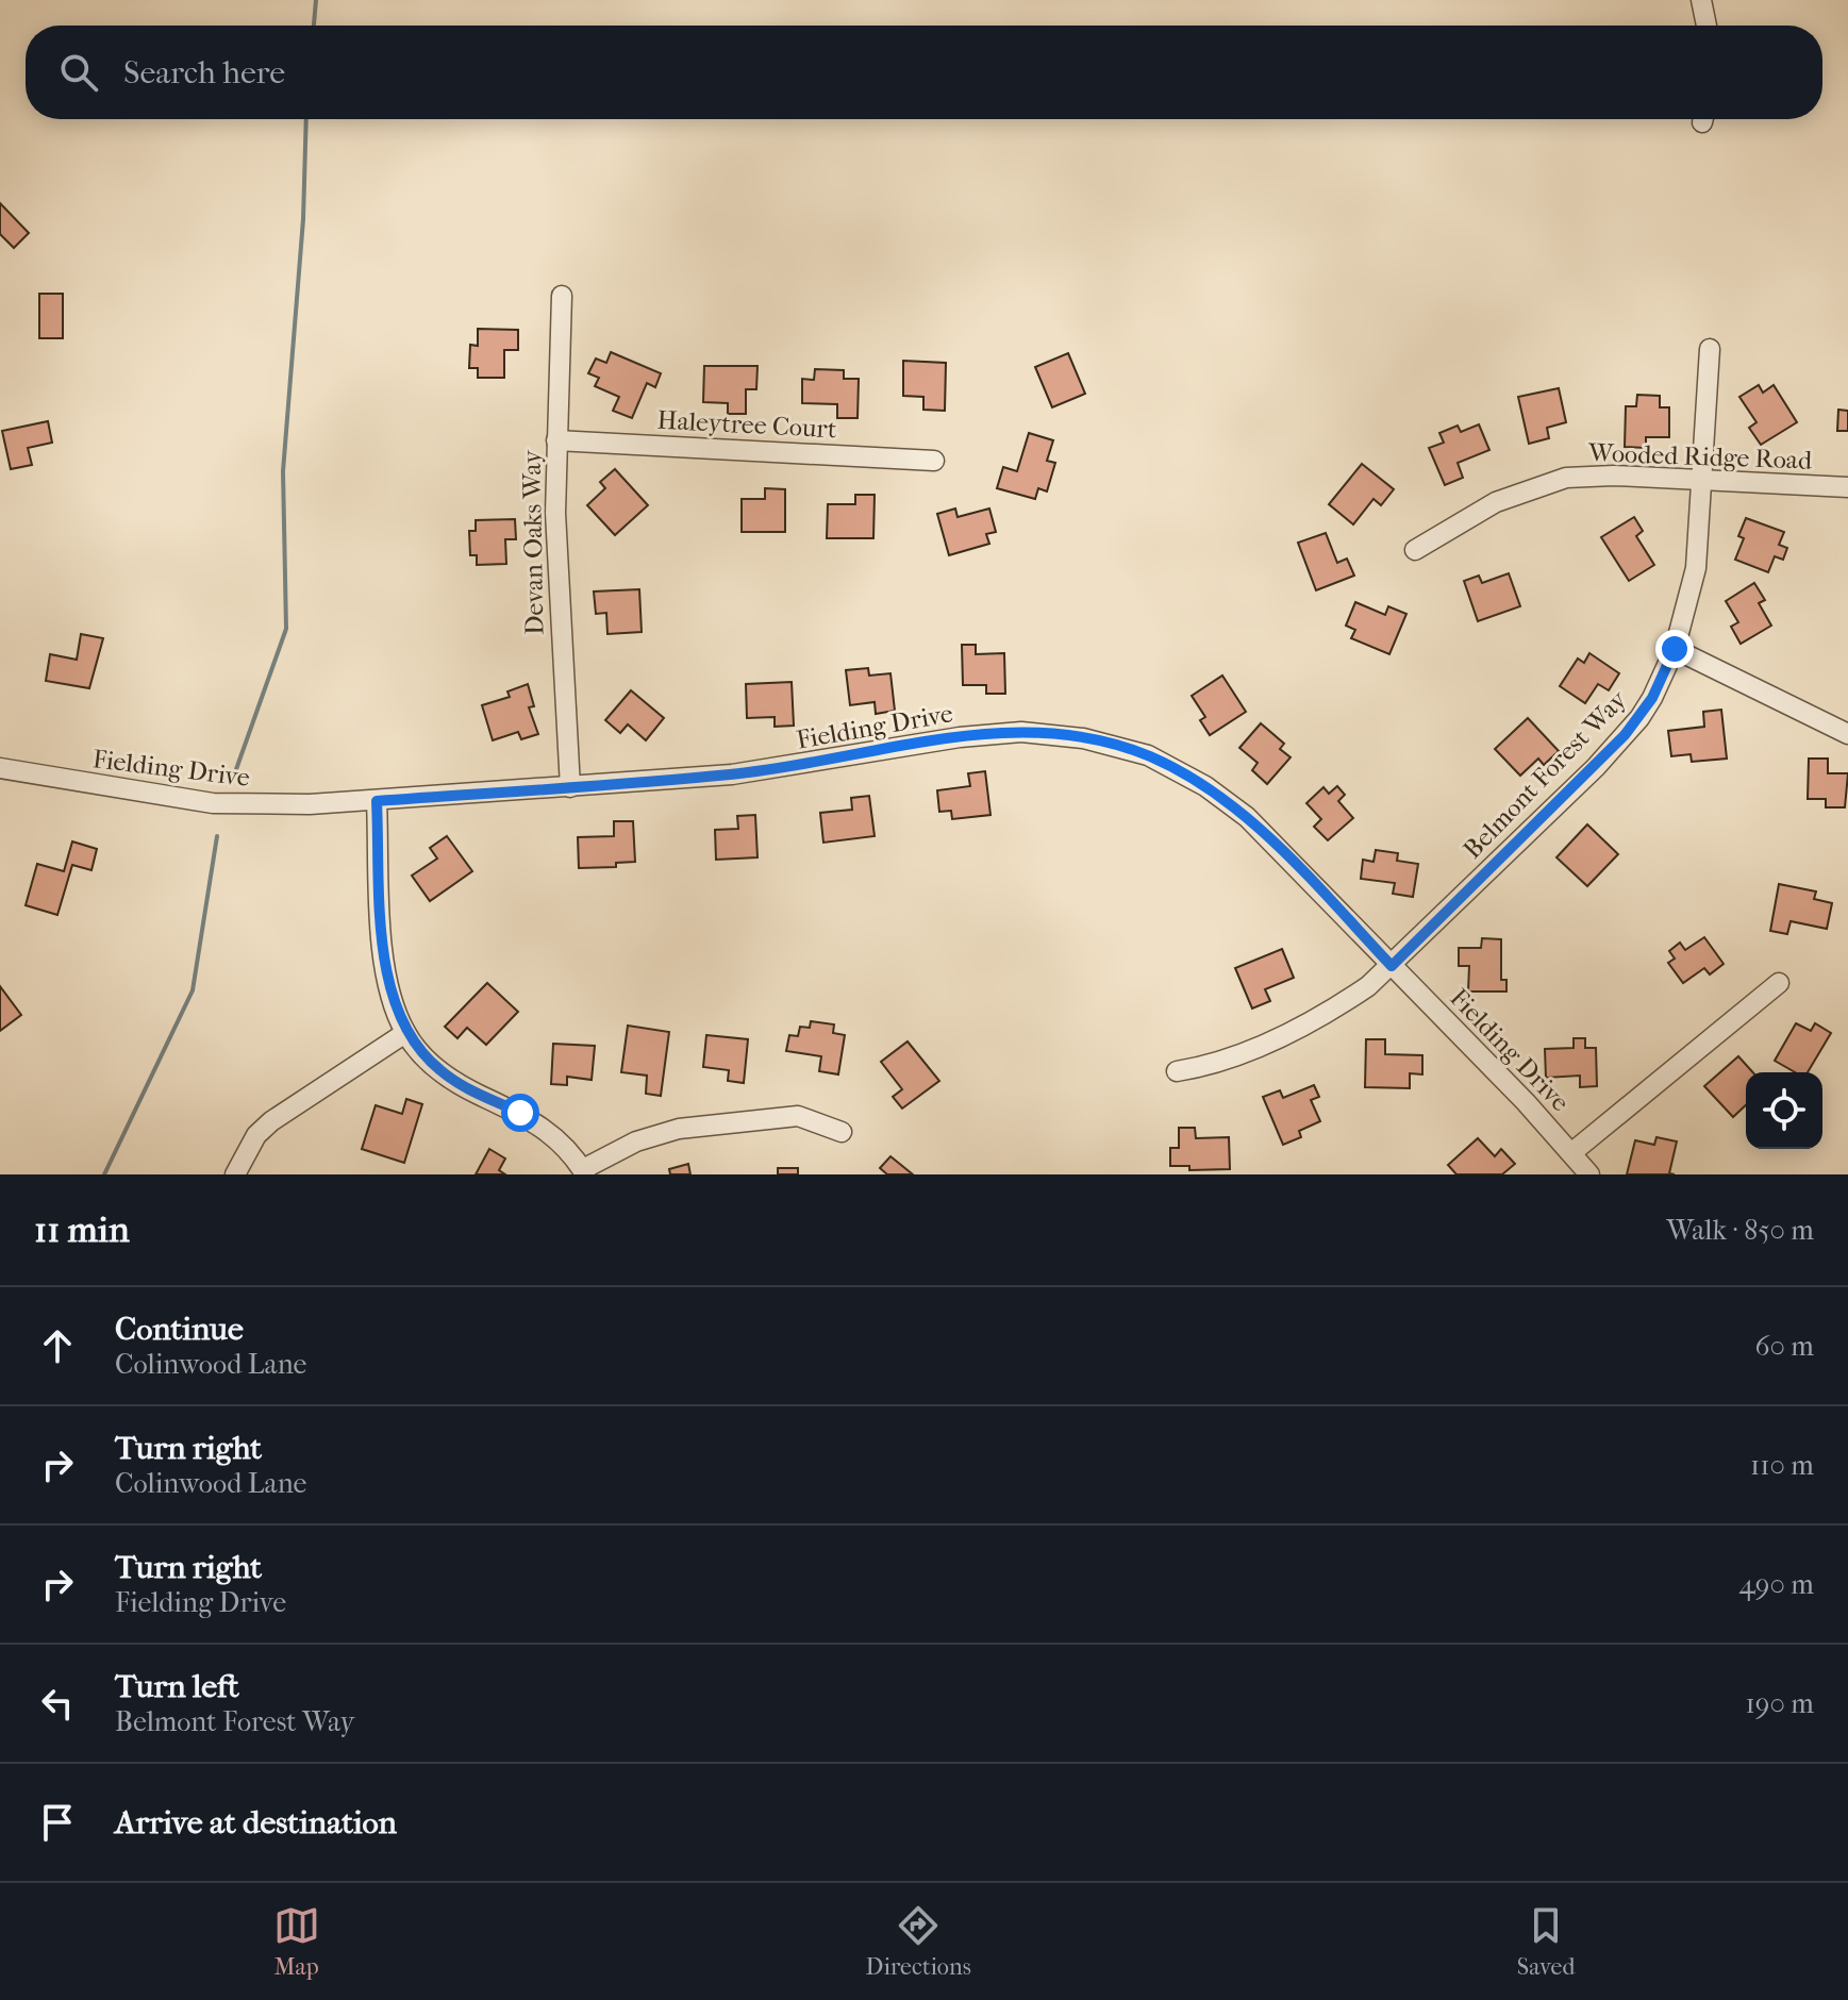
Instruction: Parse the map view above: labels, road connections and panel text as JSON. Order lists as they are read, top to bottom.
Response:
{
  "streets": {
    "street": [
      "Haleytree Court",
      "Wooded Ridge Road",
      "Devan Oaks Way",
      "Fielding Drive",
      "Belmont Forest Way"
    ]
  },
  "crossings": [
    ["Haleytree Court", "Devan Oaks Way"],
    ["Wooded Ridge Road", "Belmont Forest Way"],
    ["Devan Oaks Way", "Fielding Drive"],
    ["Fielding Drive", "Belmont Forest Way"]
  ],
  "page": {
    "search": "Search here",
    "heading": ["11 min", "Walk · 850 m"],
    "list": [
      ["Continue", "Colinwood Lane", "60 m"],
      ["Turn right", "Colinwood Lane", "110 m"],
      ["Turn right", "Fielding Drive", "490 m"],
      ["Turn left", "Belmont Forest Way", "190 m"],
      "Arrive at destination"
    ],
    "nav": ["Map", "Directions", "Saved"]
  }
}
